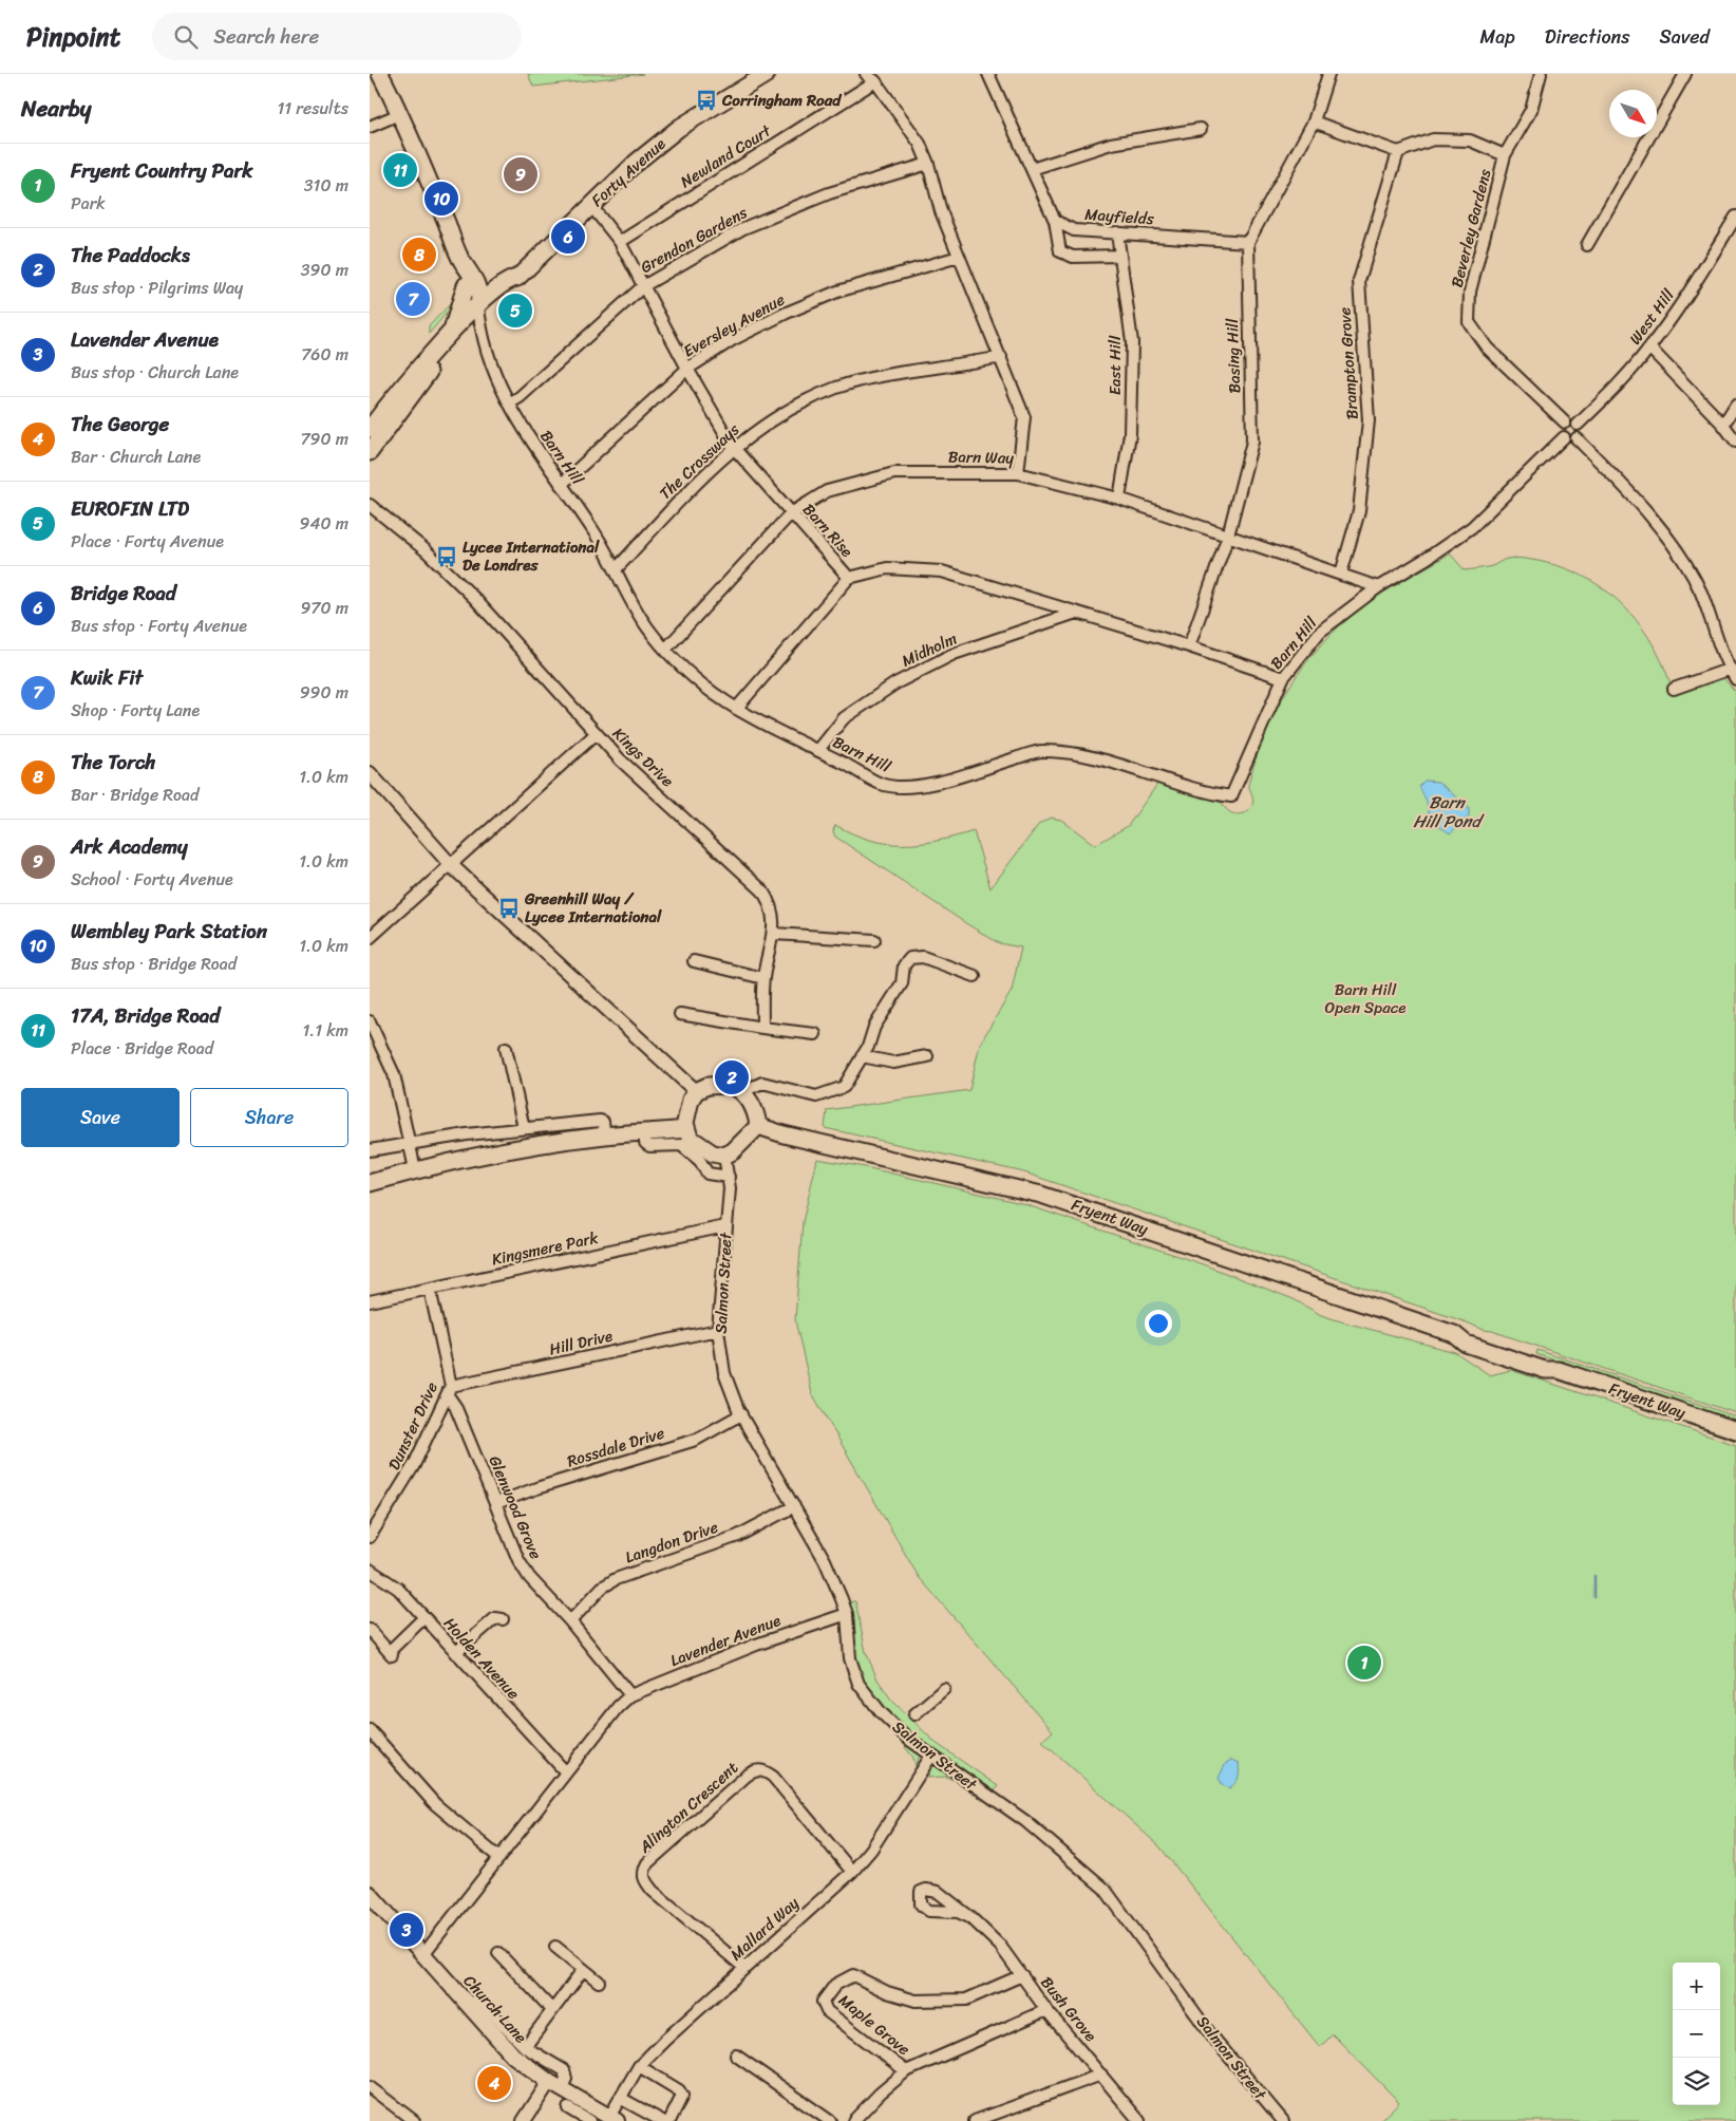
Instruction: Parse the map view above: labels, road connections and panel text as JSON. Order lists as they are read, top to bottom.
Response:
{
  "streets": {
    "main road": ["Forty Avenue", "Fryent Way", "Church Lane"],
    "street": [
      "Newland Court",
      "Mayfields",
      "Beverley Gardens",
      "Grendon Gardens",
      "West Hill",
      "Eversley Avenue",
      "Basing Hill",
      "Brampton Grove",
      "East Hill",
      "Barn Hill",
      "Barn Way",
      "The Crossways",
      "Barn Rise",
      "Midholm",
      "Kings Drive",
      "Kingsmere Park",
      "Salmon Street",
      "Hill Drive",
      "Dunster Drive",
      "Rossdale Drive",
      "Glenwood Grove",
      "Langdon Drive",
      "Lavender Avenue",
      "Holden Avenue",
      "Alington Crescent",
      "Mallard Way",
      "Bush Grove",
      "Maple Grove"
    ]
  },
  "crossings": [
    ["Newland Court", "Barn Rise"],
    ["Forty Avenue", "Barn Hill"],
    ["Forty Avenue", "Barn Rise"],
    ["Mayfields", "Basing Hill"],
    ["Mayfields", "East Hill"],
    ["Beverley Gardens", "West Hill"],
    ["Grendon Gardens", "Barn Hill"],
    ["Grendon Gardens", "Barn Rise"],
    ["Eversley Avenue", "Barn Hill"],
    ["Eversley Avenue", "Barn Rise"],
    ["Basing Hill", "Barn Way"],
    ["Basing Hill", "Barn Rise"],
    ["Brampton Grove", "Barn Way"],
    ["East Hill", "Barn Way"],
    ["Barn Hill", "Barn Way"],
    ["Barn Hill", "The Crossways"],
    ["Barn Hill", "Barn Rise"],
    ["Barn Hill", "Midholm"],
    ["Barn Way", "Barn Rise"],
    ["The Crossways", "Barn Rise"],
    ["Barn Rise", "Midholm"],
    ["Fryent Way", "Salmon Street"],
    ["Kingsmere Park", "Salmon Street"],
    ["Kingsmere Park", "Dunster Drive"],
    ["Salmon Street", "Hill Drive"],
    ["Salmon Street", "Rossdale Drive"],
    ["Salmon Street", "Langdon Drive"],
    ["Salmon Street", "Lavender Avenue"],
    ["Salmon Street", "Mallard Way"],
    ["Hill Drive", "Dunster Drive"],
    ["Hill Drive", "Glenwood Grove"],
    ["Dunster Drive", "Glenwood Grove"],
    ["Rossdale Drive", "Glenwood Grove"],
    ["Glenwood Grove", "Langdon Drive"],
    ["Glenwood Grove", "Lavender Avenue"],
    ["Lavender Avenue", "Holden Avenue"],
    ["Lavender Avenue", "Church Lane"],
    ["Alington Crescent", "Mallard Way"],
    ["Mallard Way", "Church Lane"],
    ["Bush Grove", "Maple Grove"]
  ],
  "water": ["Barn Hill Pond"],
  "parks": ["Barn Hill Open Space"],
  "places": {
    "bus stop": ["Corringham Road", "Lycee International De Londres", "Greenhill Way / Lycee International"]
  },
  "north": "bottom right",
  "page": {
    "header": "Pinpoint",
    "search": "Search here",
    "nav": ["Map", "Directions", "Saved"],
    "heading": ["Nearby", "11 results"],
    "list": [
      {
        "mark": "1",
        "name": "Fryent Country Park",
        "note": "Park",
        "value": "310 m"
      },
      {
        "mark": "2",
        "name": "The Paddocks",
        "note": "Bus stop · Pilgrims Way",
        "value": "390 m"
      },
      {
        "mark": "3",
        "name": "Lavender Avenue",
        "note": "Bus stop · Church Lane",
        "value": "760 m"
      },
      {
        "mark": "4",
        "name": "The George",
        "note": "Bar · Church Lane",
        "value": "790 m"
      },
      {
        "mark": "5",
        "name": "EUROFIN LTD",
        "note": "Place · Forty Avenue",
        "value": "940 m"
      },
      {
        "mark": "6",
        "name": "Bridge Road",
        "note": "Bus stop · Forty Avenue",
        "value": "970 m"
      },
      {
        "mark": "7",
        "name": "Kwik Fit",
        "note": "Shop · Forty Lane",
        "value": "990 m"
      },
      {
        "mark": "8",
        "name": "The Torch",
        "note": "Bar · Bridge Road",
        "value": "1.0 km"
      },
      {
        "mark": "9",
        "name": "Ark Academy",
        "note": "School · Forty Avenue",
        "value": "1.0 km"
      },
      {
        "mark": "10",
        "name": "Wembley Park Station",
        "note": "Bus stop · Bridge Road",
        "value": "1.0 km"
      },
      {
        "mark": "11",
        "name": "17A, Bridge Road",
        "note": "Place · Bridge Road",
        "value": "1.1 km"
      }
    ],
    "pins": [
      "11",
      "9",
      "10",
      "6",
      "8",
      "7",
      "5",
      "2",
      "1",
      "3",
      "4"
    ],
    "buttons": ["Save", "Share"],
    "map_buttons": ["+", "−"]
  }
}
